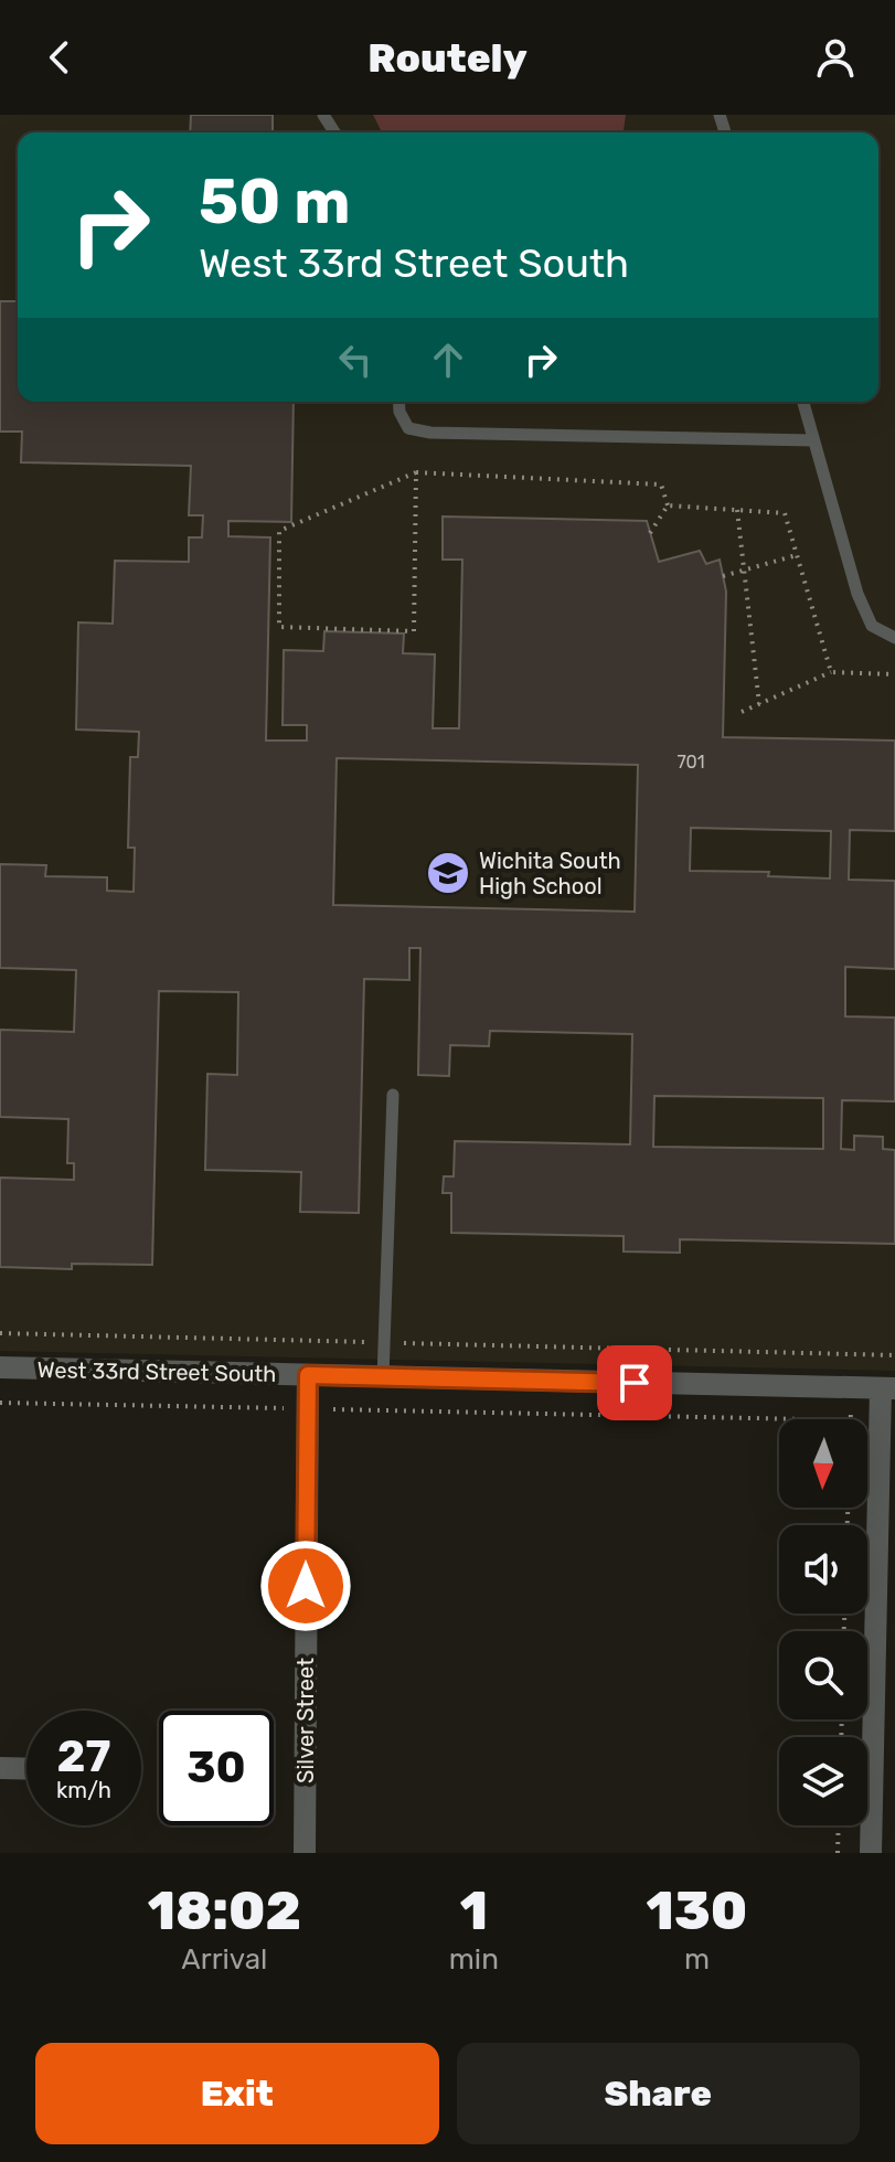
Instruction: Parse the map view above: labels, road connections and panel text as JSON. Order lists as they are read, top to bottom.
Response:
{
  "streets": {
    "street": ["West 33rd Street South", "Silver Street"]
  },
  "crossings": [
    ["West 33rd Street South", "Silver Street"]
  ],
  "places": {
    "school or university": ["Wichita South High School"]
  },
  "house_numbers": ["701"],
  "north": "bottom",
  "page": {
    "header": "Routely",
    "turn": ["50 m", "West 33rd Street South"],
    "speed": "27 km/h",
    "limit": "30",
    "eta": [
      "18:02",
      "Arrival",
      "1",
      "min",
      "130",
      "m"
    ],
    "buttons": ["Exit", "Share"]
  }
}
